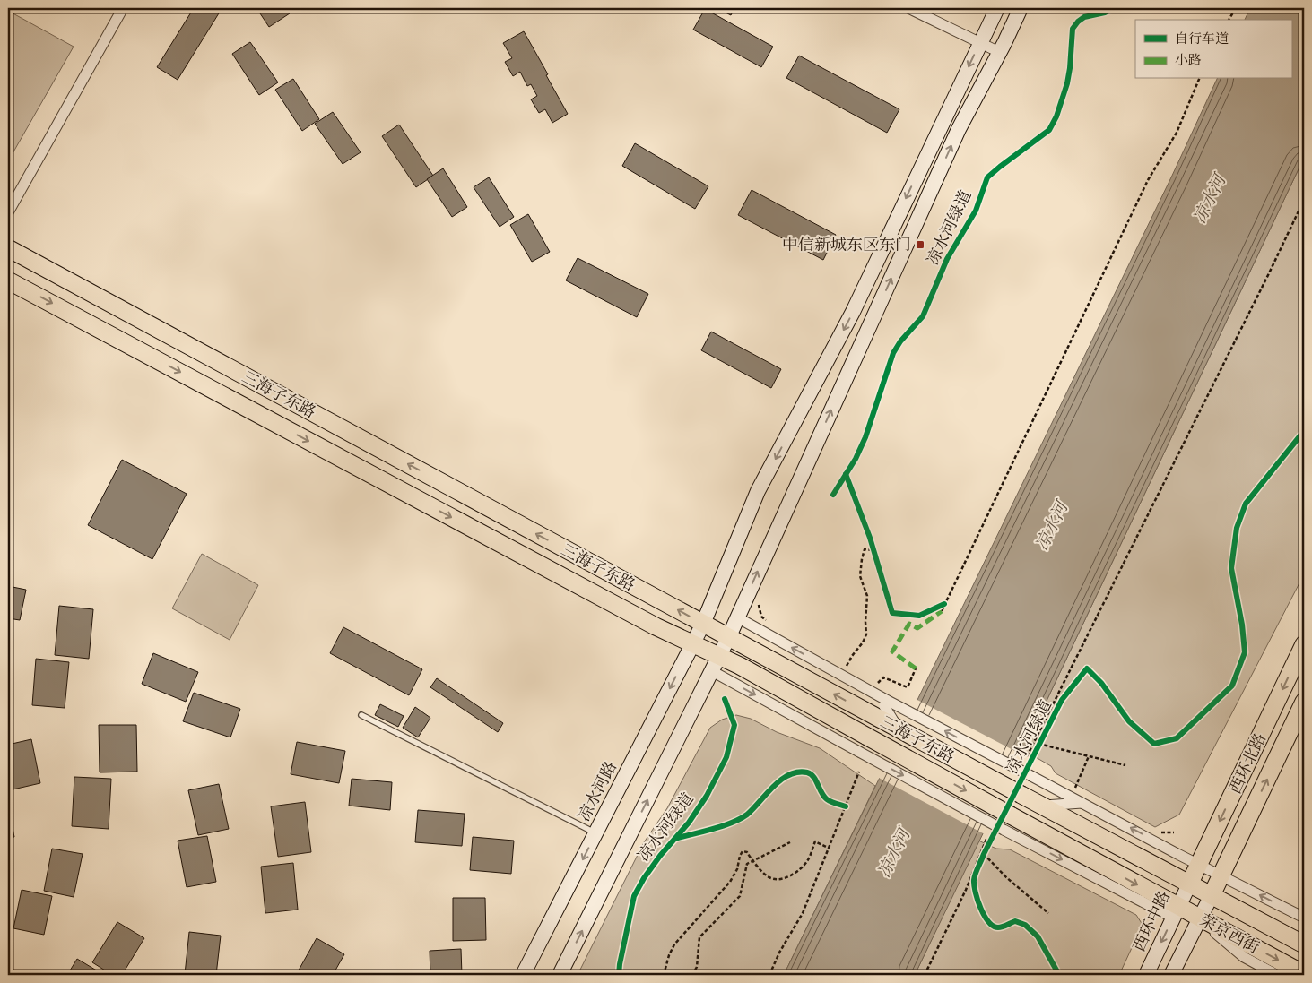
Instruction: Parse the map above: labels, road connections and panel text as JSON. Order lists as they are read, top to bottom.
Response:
{
  "streets": {
    "main road": ["三海子东路", "西环北路", "荣京西街"],
    "street": ["凉水河路", "西环中路"],
    "cycle path": ["凉水河绿道"]
  },
  "crossings": [
    ["三海子东路", "西环北路"],
    ["三海子东路", "凉水河路"],
    ["三海子东路", "西环中路"],
    ["三海子东路", "荣京西街"],
    ["西环北路", "西环中路"],
    ["西环北路", "荣京西街"],
    ["西环中路", "荣京西街"]
  ],
  "water": ["凉水河"],
  "places": {
    "transit": ["中信新城东区东门"]
  },
  "legend": ["自行车道", "小路"]
}
